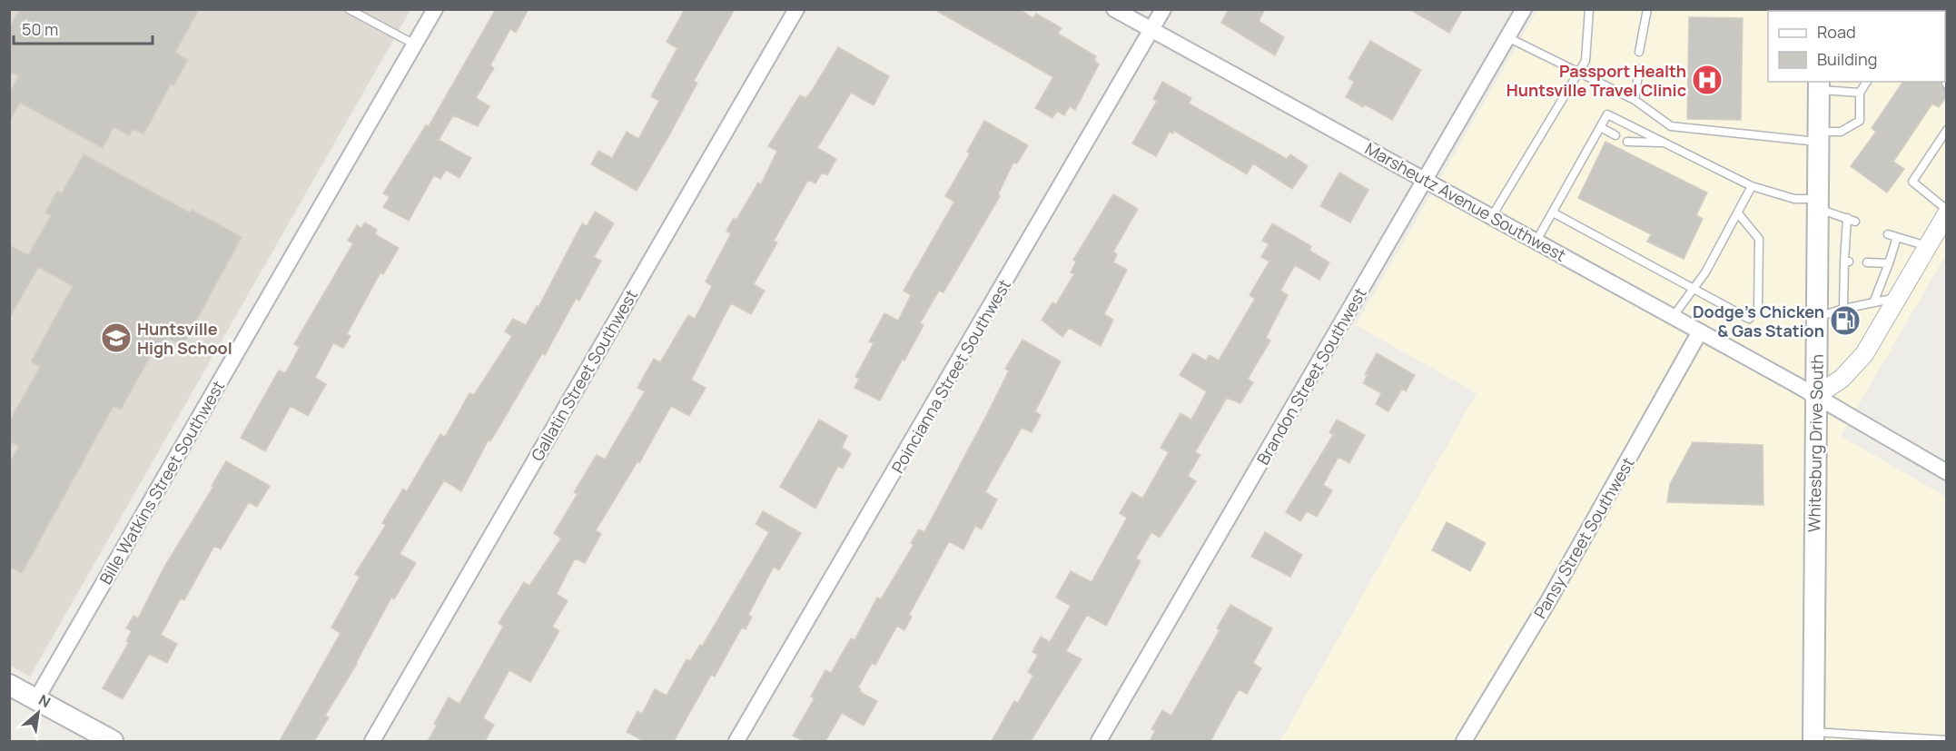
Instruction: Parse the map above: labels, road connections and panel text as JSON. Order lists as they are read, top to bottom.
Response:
{
  "streets": {
    "main road": ["Whitesburg Drive South"],
    "street": [
      "Marsheutz Avenue Southwest",
      "Gallatin Street Southwest",
      "Poincianna Street Southwest",
      "Brandon Street Southwest",
      "Bille Watkins Street Southwest",
      "Pansy Street Southwest"
    ]
  },
  "crossings": [
    ["Marsheutz Avenue Southwest", "Poincianna Street Southwest"],
    ["Marsheutz Avenue Southwest", "Brandon Street Southwest"],
    ["Marsheutz Avenue Southwest", "Whitesburg Drive South"],
    ["Marsheutz Avenue Southwest", "Pansy Street Southwest"]
  ],
  "places": {
    "hospital": ["Passport Health Huntsville Travel Clinic"],
    "fuel station": ["Dodge's Chicken & Gas Station"],
    "school or university": ["Huntsville High School"]
  },
  "legend": ["Road", "Building"],
  "scale_bar": "50 m",
  "north": "top right"
}
